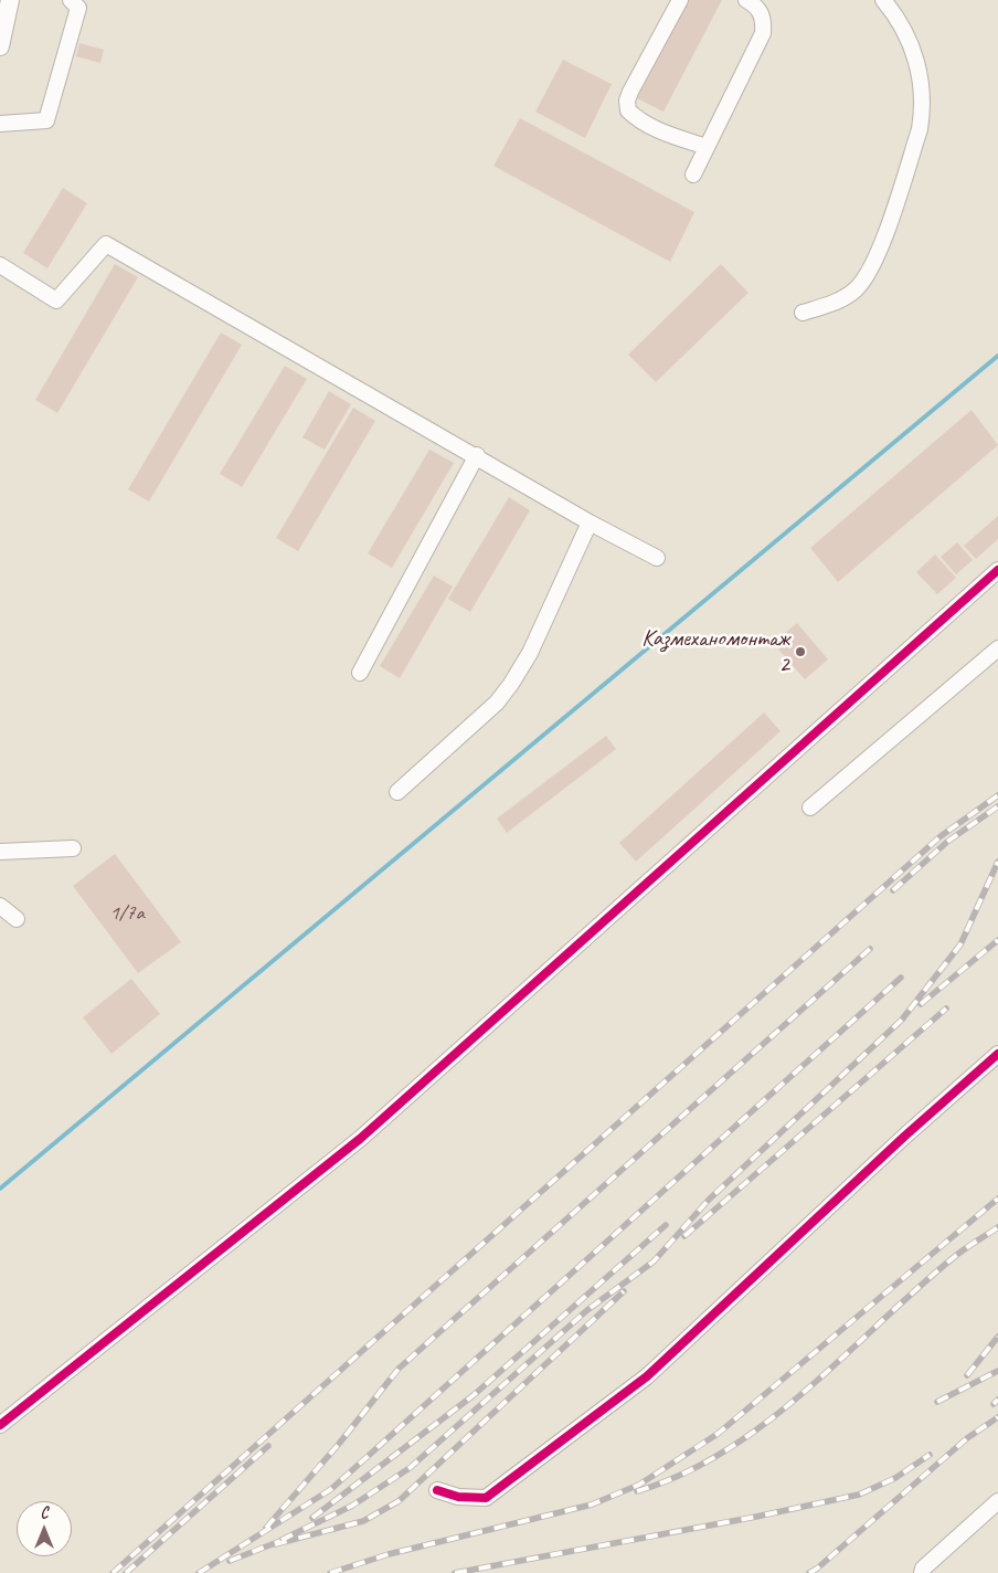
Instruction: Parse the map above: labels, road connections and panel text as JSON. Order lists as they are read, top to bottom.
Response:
{
  "places": ["Казмеханомонтаж 2"],
  "house_numbers": ["1/7а"],
  "north": "top"
}
